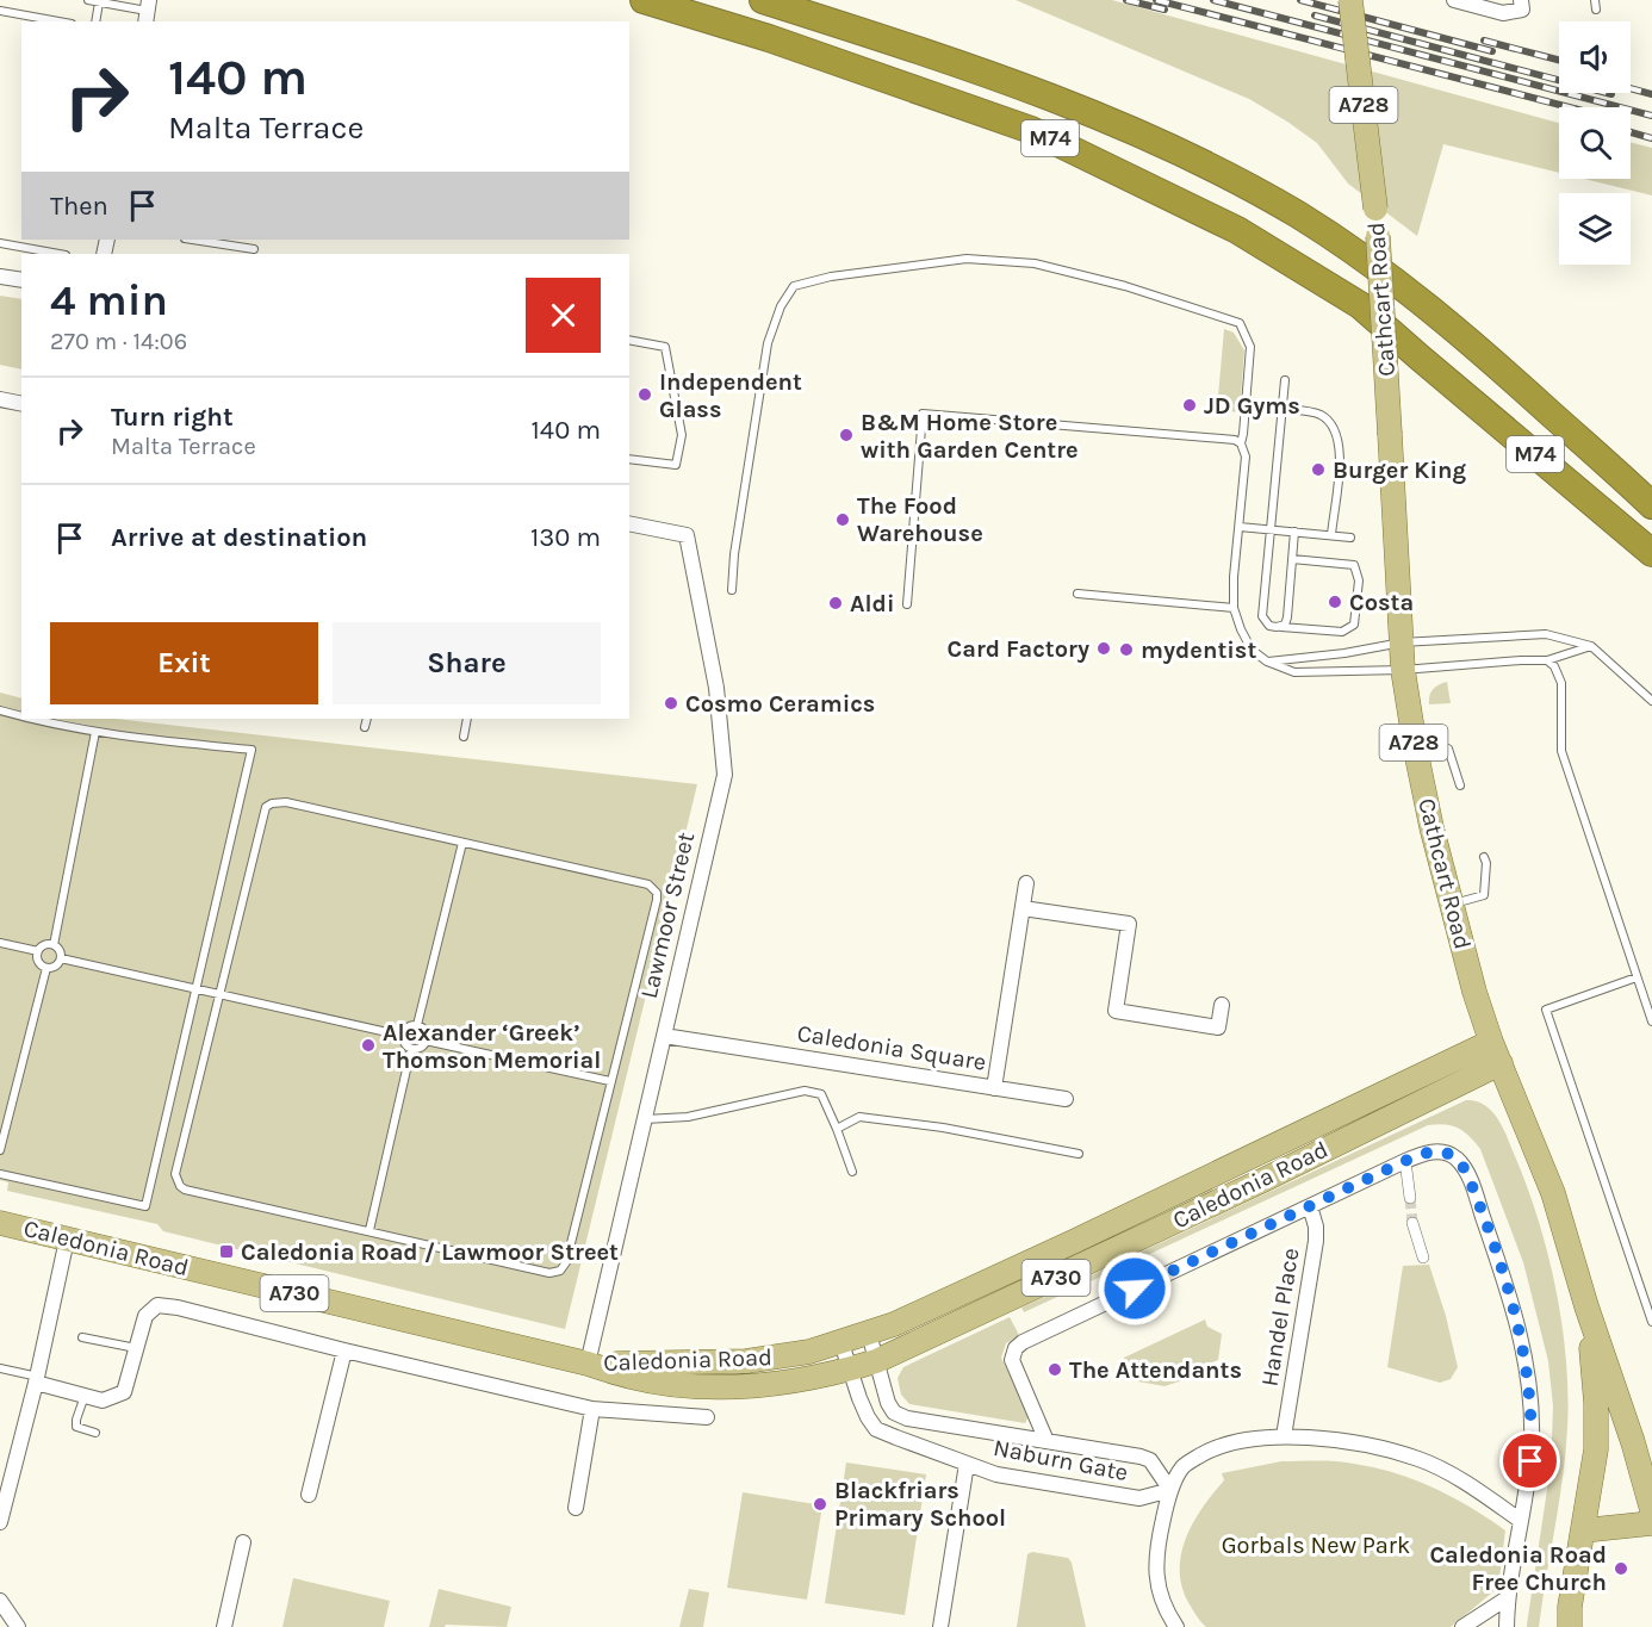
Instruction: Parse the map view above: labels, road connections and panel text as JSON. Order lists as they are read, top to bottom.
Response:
{
  "streets": {
    "highway": ["M74"],
    "main road": [
      "A728",
      "Cathcart Road",
      "Caledonia Road",
      "A730"
    ],
    "street": [
      "Lawmoor Street",
      "Caledonia Square",
      "Handel Place",
      "Naburn Gate"
    ]
  },
  "crossings": [
    ["A728", "Cathcart Road"],
    ["Cathcart Road", "Caledonia Road"],
    ["Lawmoor Street", "Caledonia Square"],
    ["Lawmoor Street", "Caledonia Road"],
    ["Caledonia Road", "Naburn Gate"]
  ],
  "parks": ["Gorbals New Park"],
  "places": {
    "other": [
      "Independent Glass",
      "JD Gyms",
      "B&M Home Store with Garden Centre",
      "Burger King",
      "The Food Warehouse",
      "Costa",
      "Aldi",
      "Card Factory",
      "mydentist",
      "Cosmo Ceramics",
      "Alexander ‘Greek’ Thomson Memorial",
      "The Attendants",
      "Blackfriars Primary School",
      "Caledonia Road Free Church"
    ],
    "transit": ["Caledonia Road / Lawmoor Street"]
  },
  "page": {
    "turn": ["140 m", "Malta Terrace"],
    "then": "Then",
    "heading": ["4 min", "270 m · 14:06"],
    "list": [
      {
        "name": "Turn right",
        "note": "Malta Terrace",
        "value": "140 m"
      },
      {
        "name": "Arrive at destination",
        "value": "130 m"
      }
    ],
    "buttons": ["Exit", "Share"]
  }
}
